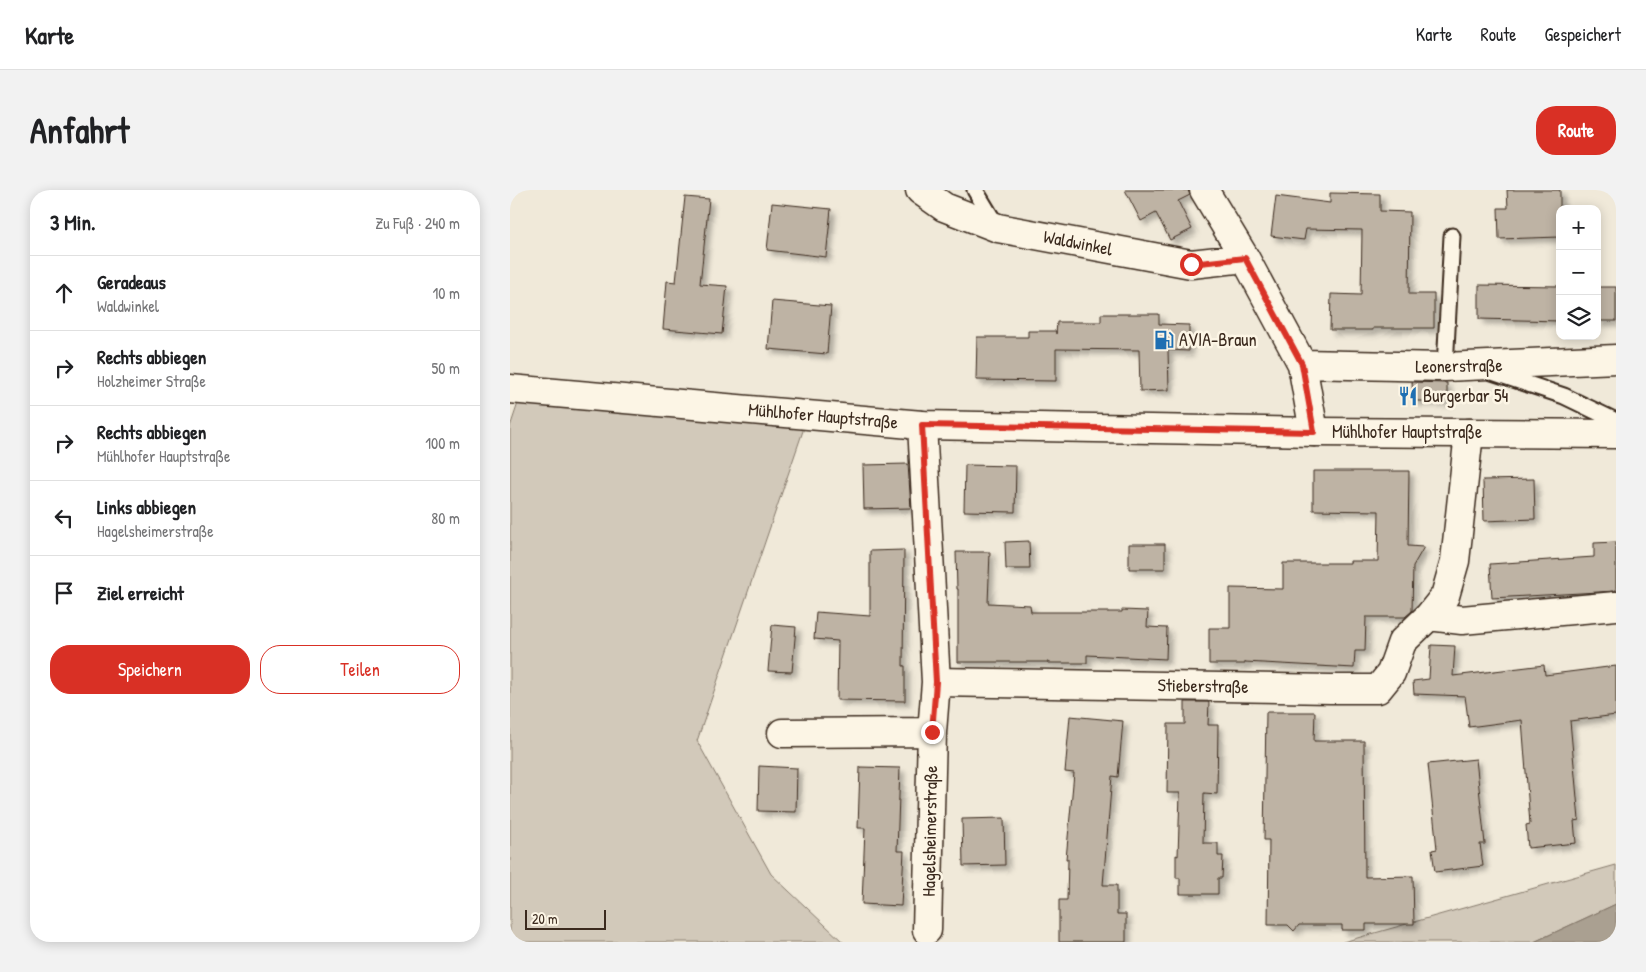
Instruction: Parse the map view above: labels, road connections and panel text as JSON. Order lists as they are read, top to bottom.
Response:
{
  "streets": {
    "street": [
      "Waldwinkel",
      "Leonerstraße",
      "Mühlhofer Hauptstraße",
      "Stieberstraße",
      "Hagelsheimerstraße"
    ]
  },
  "crossings": [
    ["Mühlhofer Hauptstraße", "Stieberstraße"],
    ["Mühlhofer Hauptstraße", "Hagelsheimerstraße"],
    ["Stieberstraße", "Hagelsheimerstraße"]
  ],
  "places": {
    "fuel station": ["AVIA-Braun"],
    "restaurant": ["Burgerbar 54"]
  },
  "scale_bar": "20 m",
  "page": {
    "header": "Karte",
    "nav": ["Karte", "Route", "Gespeichert"],
    "buttons": [
      "Route",
      ["Speichern", "Teilen"]
    ],
    "title": "Anfahrt",
    "heading": ["3 Min.", "Zu Fuß · 240 m"],
    "map_buttons": ["+", "−"],
    "list": [
      ["Geradeaus", "Waldwinkel", "10 m"],
      ["Rechts abbiegen", "Holzheimer Straße", "50 m"],
      ["Rechts abbiegen", "Mühlhofer Hauptstraße", "100 m"],
      ["Links abbiegen", "Hagelsheimerstraße", "80 m"],
      "Ziel erreicht"
    ],
    "scale": "20 m"
  }
}
